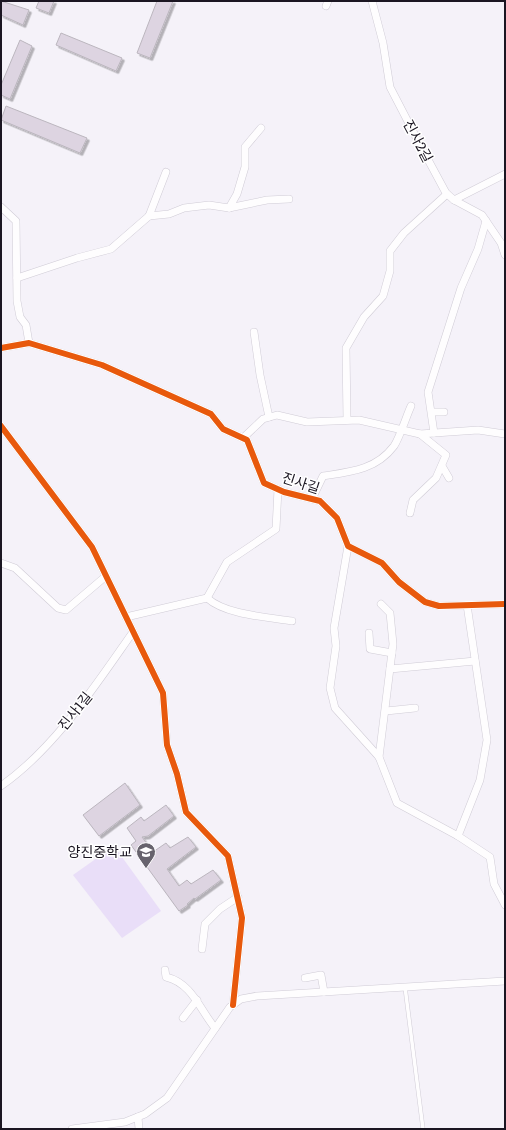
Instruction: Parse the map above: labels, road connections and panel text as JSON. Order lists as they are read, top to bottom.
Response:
{
  "streets": {
    "street": ["진사2길", "진사길", "진사1길"]
  },
  "places": {
    "school or university": ["양진중학교"]
  }
}
